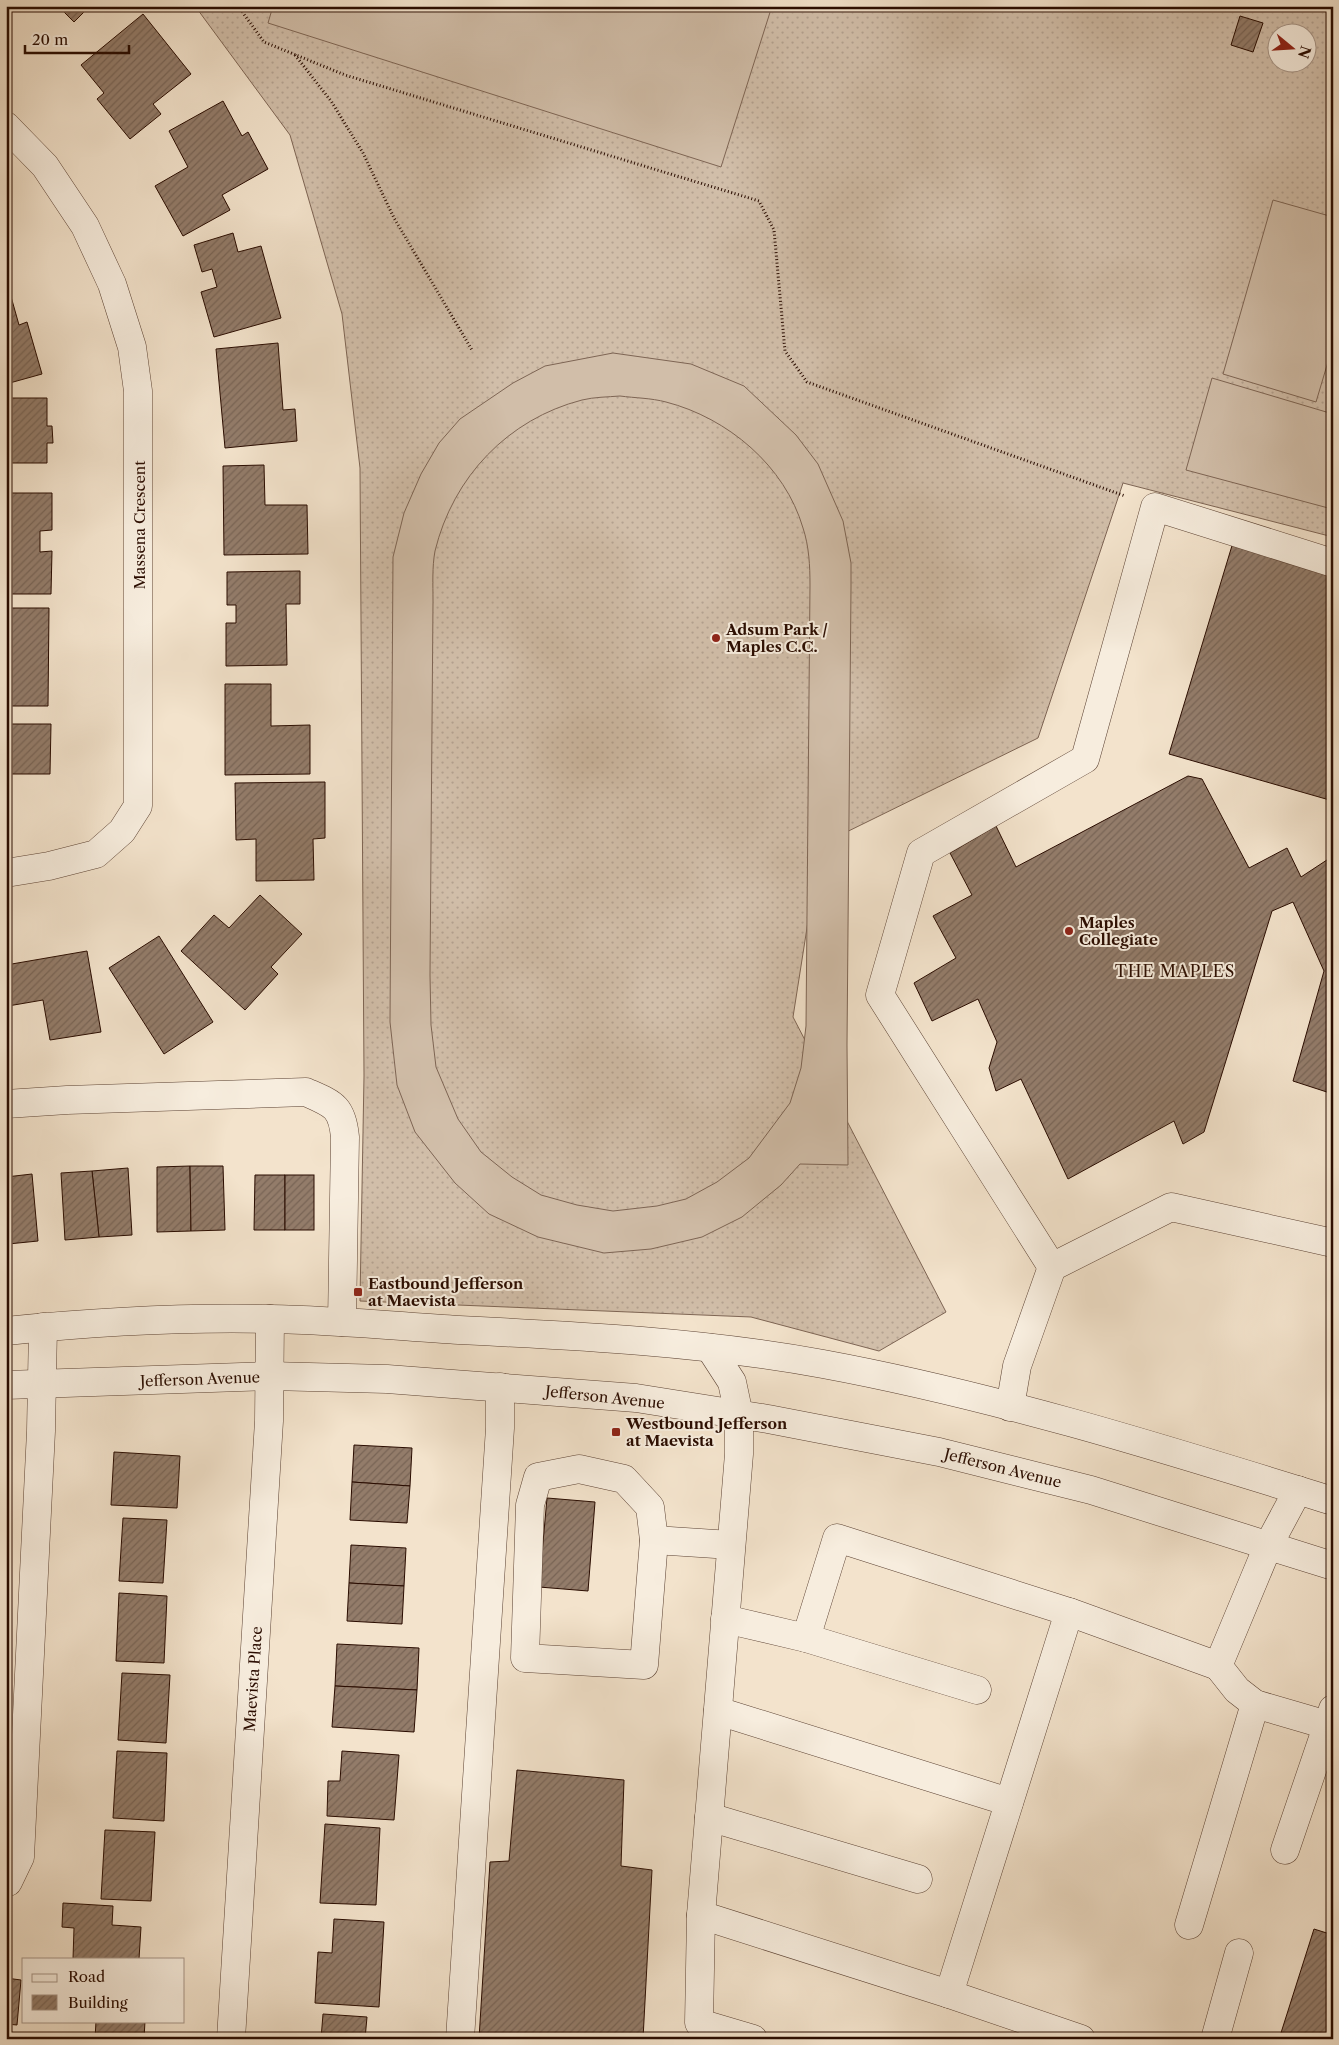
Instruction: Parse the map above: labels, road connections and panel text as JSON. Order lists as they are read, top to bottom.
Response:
{
  "streets": {
    "street": ["Massena Crescent", "Jefferson Avenue", "Maevista Place"]
  },
  "crossings": [
    ["Jefferson Avenue", "Maevista Place"]
  ],
  "districts": ["THE MAPLES"],
  "places": {
    "other": ["Adsum Park / Maples C.C.", "Maples Collegiate"],
    "transit": ["Eastbound Jefferson at Maevista", "Westbound Jefferson at Maevista"]
  },
  "legend": ["Road", "Building"],
  "scale_bar": "20 m",
  "north": "right"
}
